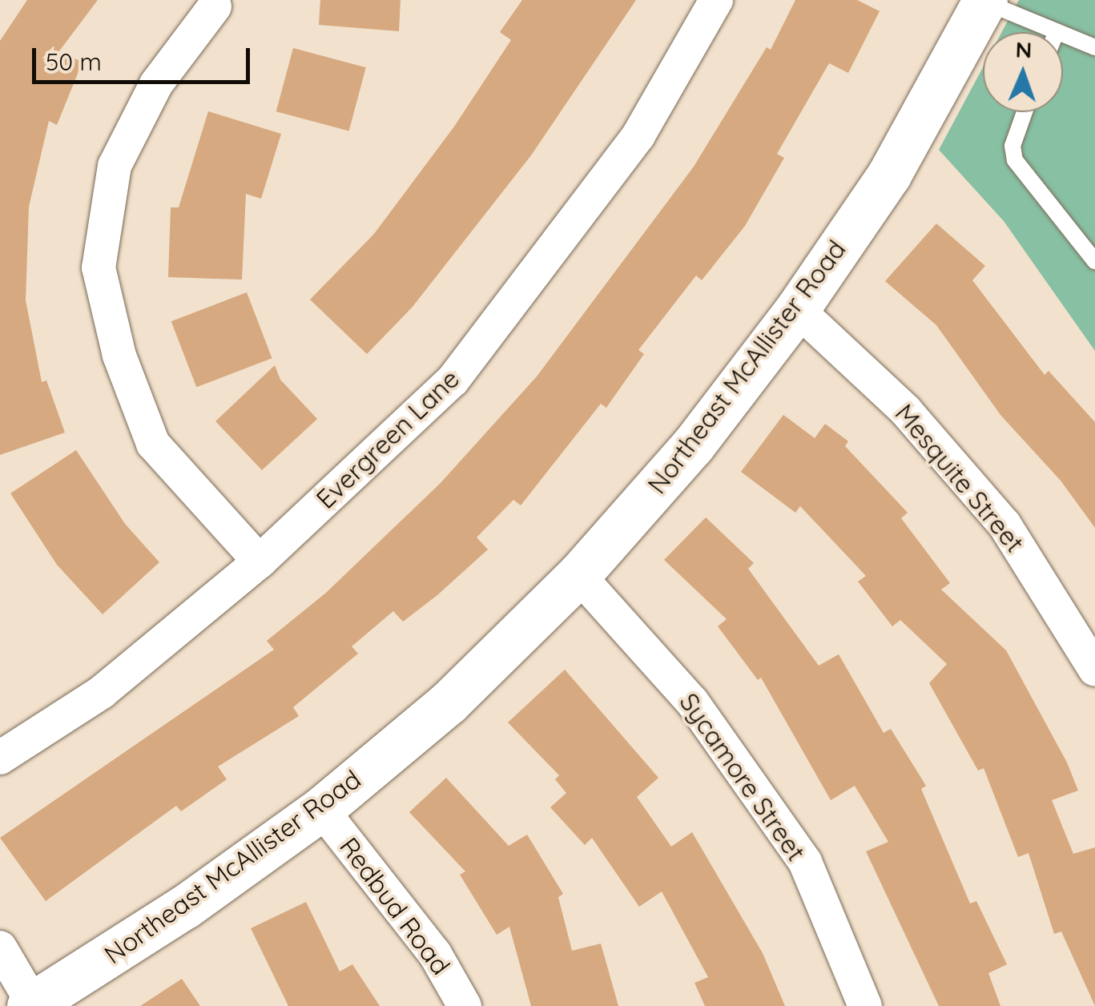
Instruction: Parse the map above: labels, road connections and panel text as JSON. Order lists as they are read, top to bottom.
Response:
{
  "streets": {
    "street": [
      "Northeast McAllister Road",
      "Evergreen Lane",
      "Mesquite Street",
      "Sycamore Street",
      "Redbud Road"
    ]
  },
  "crossings": [
    ["Northeast McAllister Road", "Mesquite Street"],
    ["Northeast McAllister Road", "Sycamore Street"],
    ["Northeast McAllister Road", "Redbud Road"]
  ],
  "scale_bar": "50 m",
  "north": "top"
}
